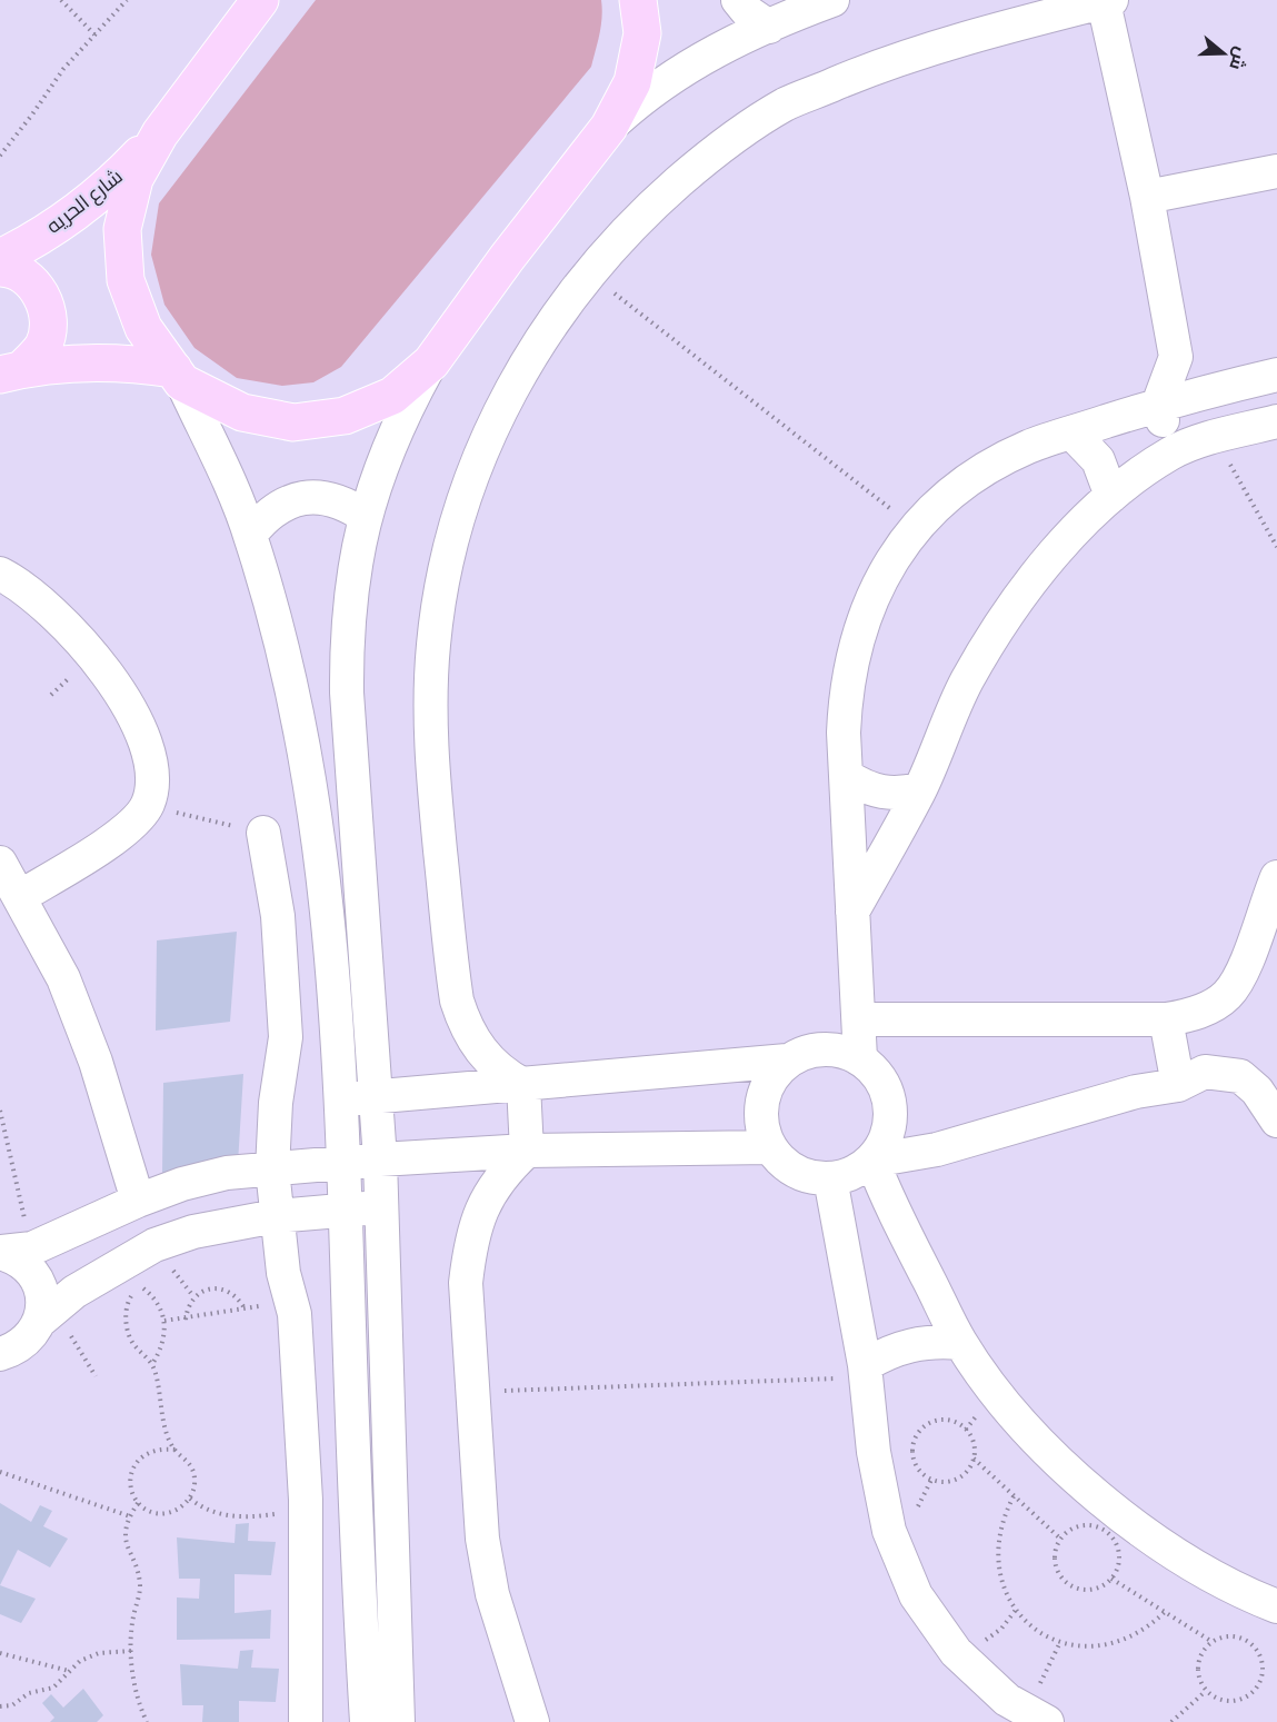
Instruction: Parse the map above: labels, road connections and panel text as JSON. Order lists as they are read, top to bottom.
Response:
{
  "streets": {
    "main road": ["شارع الحريه"]
  },
  "north": "right"
}
